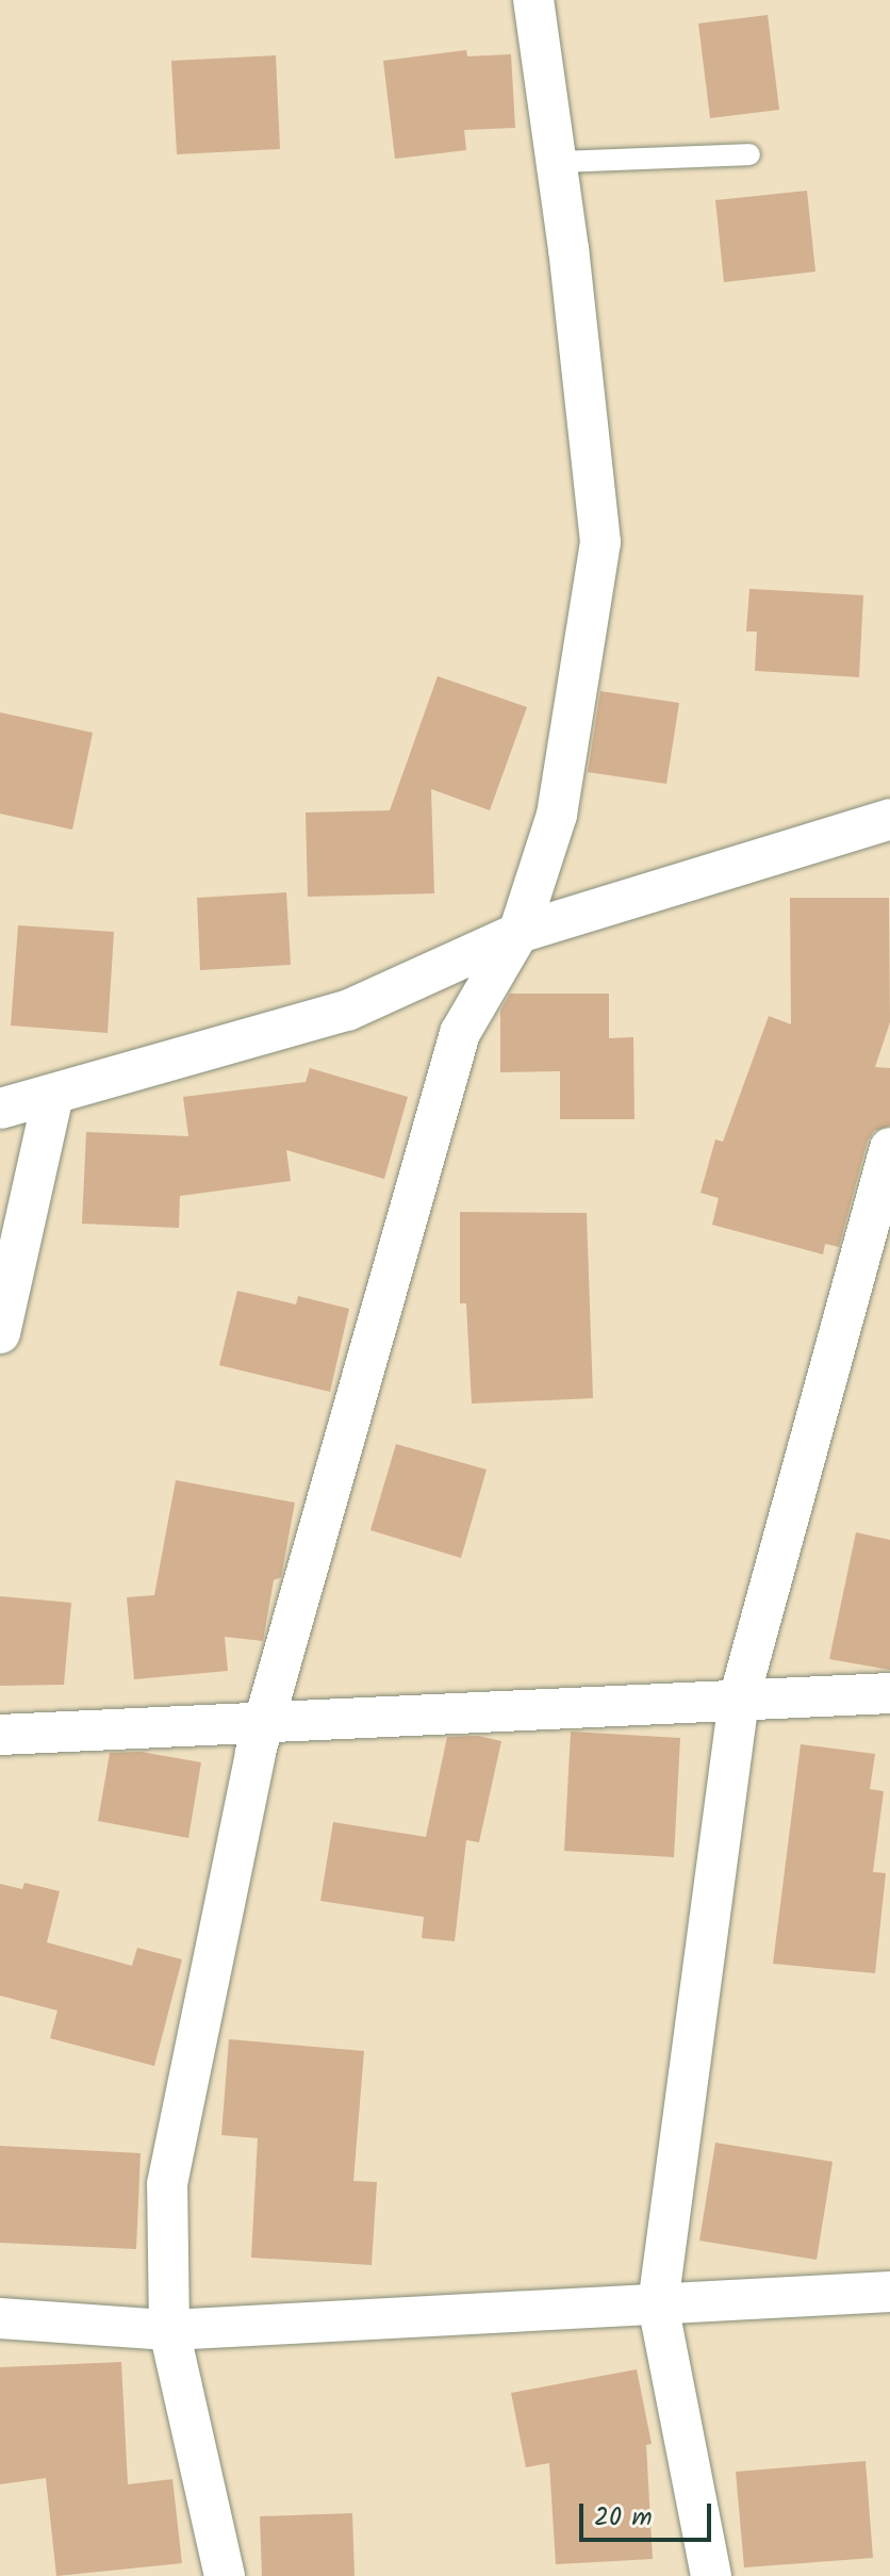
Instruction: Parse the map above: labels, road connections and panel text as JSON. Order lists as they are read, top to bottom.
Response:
{
  "scale_bar": "20 m"
}
